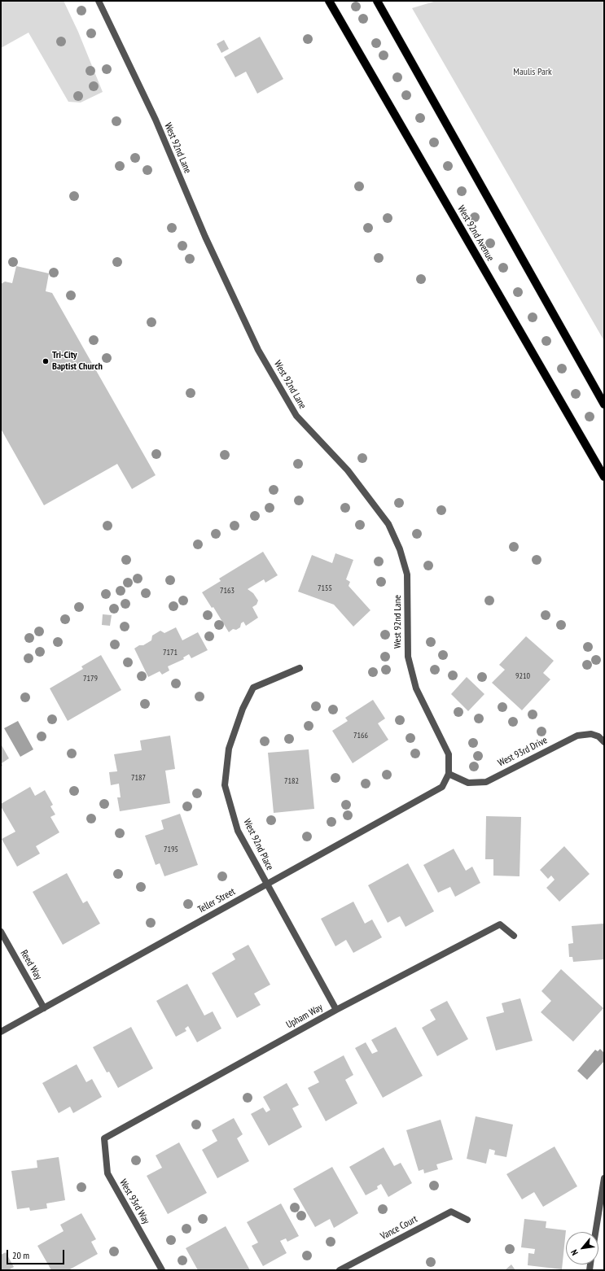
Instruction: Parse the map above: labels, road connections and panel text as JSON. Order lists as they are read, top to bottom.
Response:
{
  "streets": {
    "main road": ["West 92nd Avenue"],
    "street": [
      "West 92nd Lane",
      "West 93rd Drive",
      "West 92nd Place",
      "Teller Street",
      "Reed Way",
      "Upham Way",
      "West 93rd Way",
      "Vance Court"
    ]
  },
  "crossings": [
    ["West 92nd Lane", "West 93rd Drive"],
    ["West 92nd Lane", "Teller Street"],
    ["West 92nd Place", "Teller Street"],
    ["West 92nd Place", "Upham Way"],
    ["Teller Street", "Reed Way"],
    ["Upham Way", "West 93rd Way"]
  ],
  "parks": ["Maulis Park"],
  "places": ["Tri-City Baptist Church"],
  "house_numbers": [
    "7155",
    "7163",
    "7171",
    "9210",
    "7179",
    "7166",
    "7187",
    "7182",
    "7195"
  ],
  "scale_bar": "20 m",
  "north": "bottom left"
}
